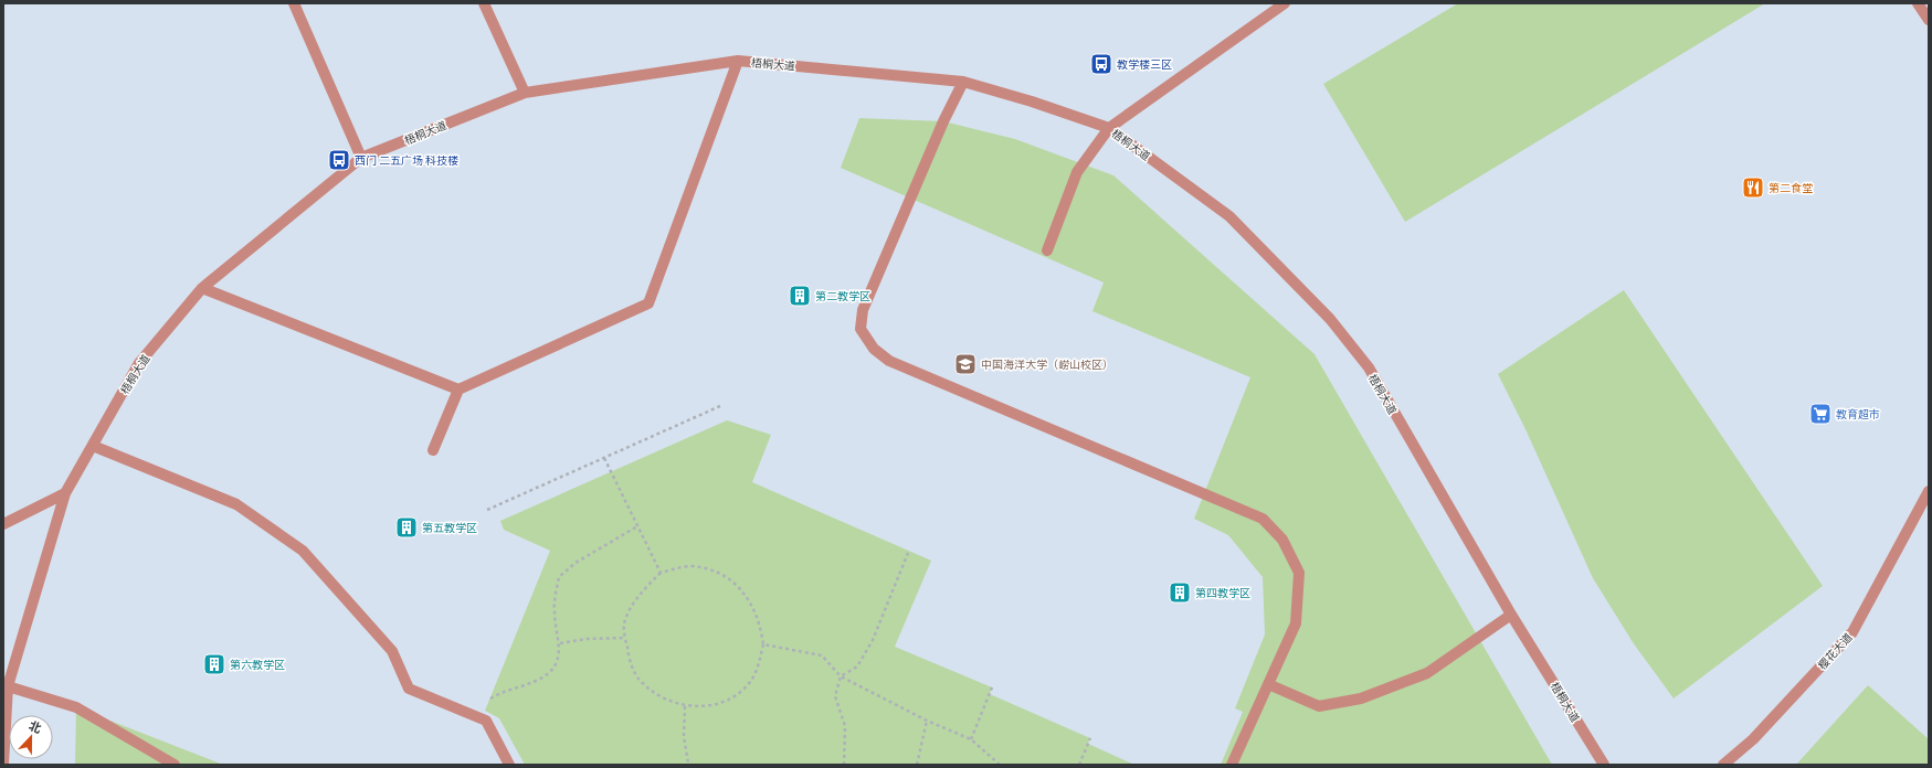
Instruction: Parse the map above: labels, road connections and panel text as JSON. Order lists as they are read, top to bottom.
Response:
{
  "streets": {
    "lane": ["梧桐大道", "樱花大道"]
  },
  "places": {
    "bus stop": ["教学楼三区", "西门 二五广场 科技楼"],
    "restaurant": ["第二食堂"],
    "building": [
      "第二教学区",
      "第五教学区",
      "第四教学区",
      "第六教学区"
    ],
    "school or university": ["中国海洋大学（崂山校区）"],
    "supermarket": ["教育超市"]
  },
  "north": "top"
}
